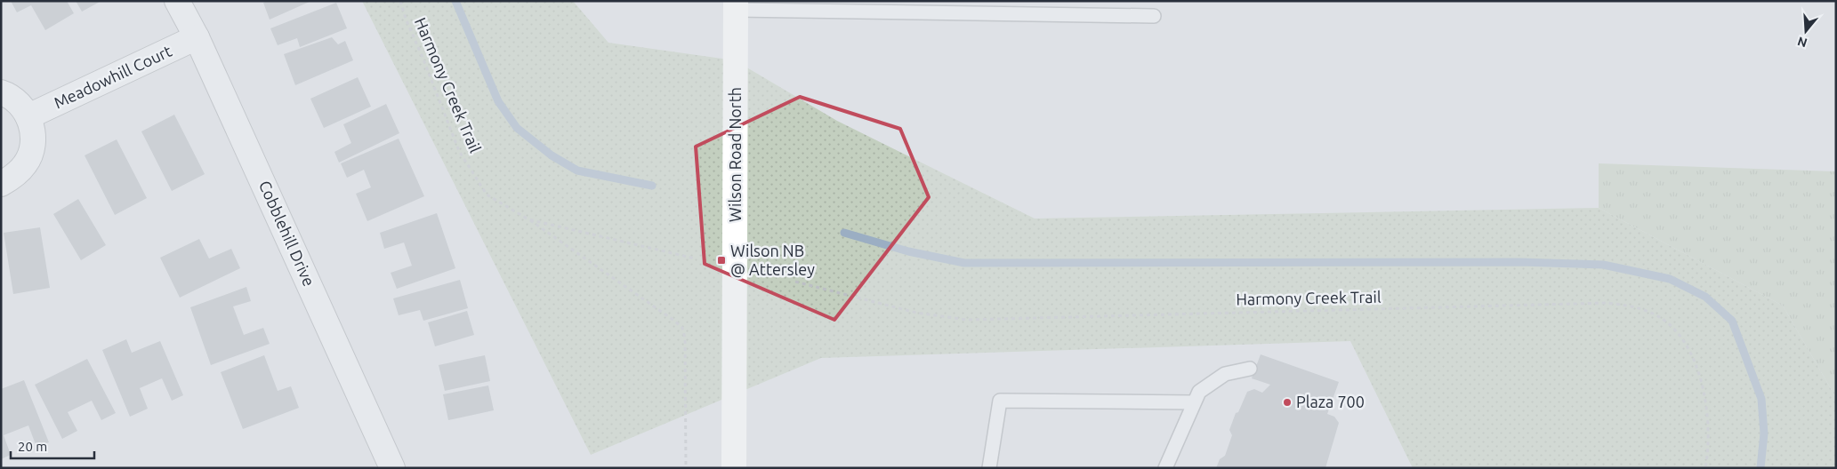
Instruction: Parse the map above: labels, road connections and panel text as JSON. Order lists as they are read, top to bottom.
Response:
{
  "streets": {
    "main road": ["Wilson Road North"],
    "street": ["Meadowhill Court", "Cobblehill Drive"],
    "path": ["Harmony Creek Trail"]
  },
  "crossings": [
    ["Meadowhill Court", "Cobblehill Drive"]
  ],
  "places": {
    "transit": ["Wilson NB @ Attersley"],
    "other": ["Plaza 700"]
  },
  "scale_bar": "20 m",
  "north": "bottom"
}
